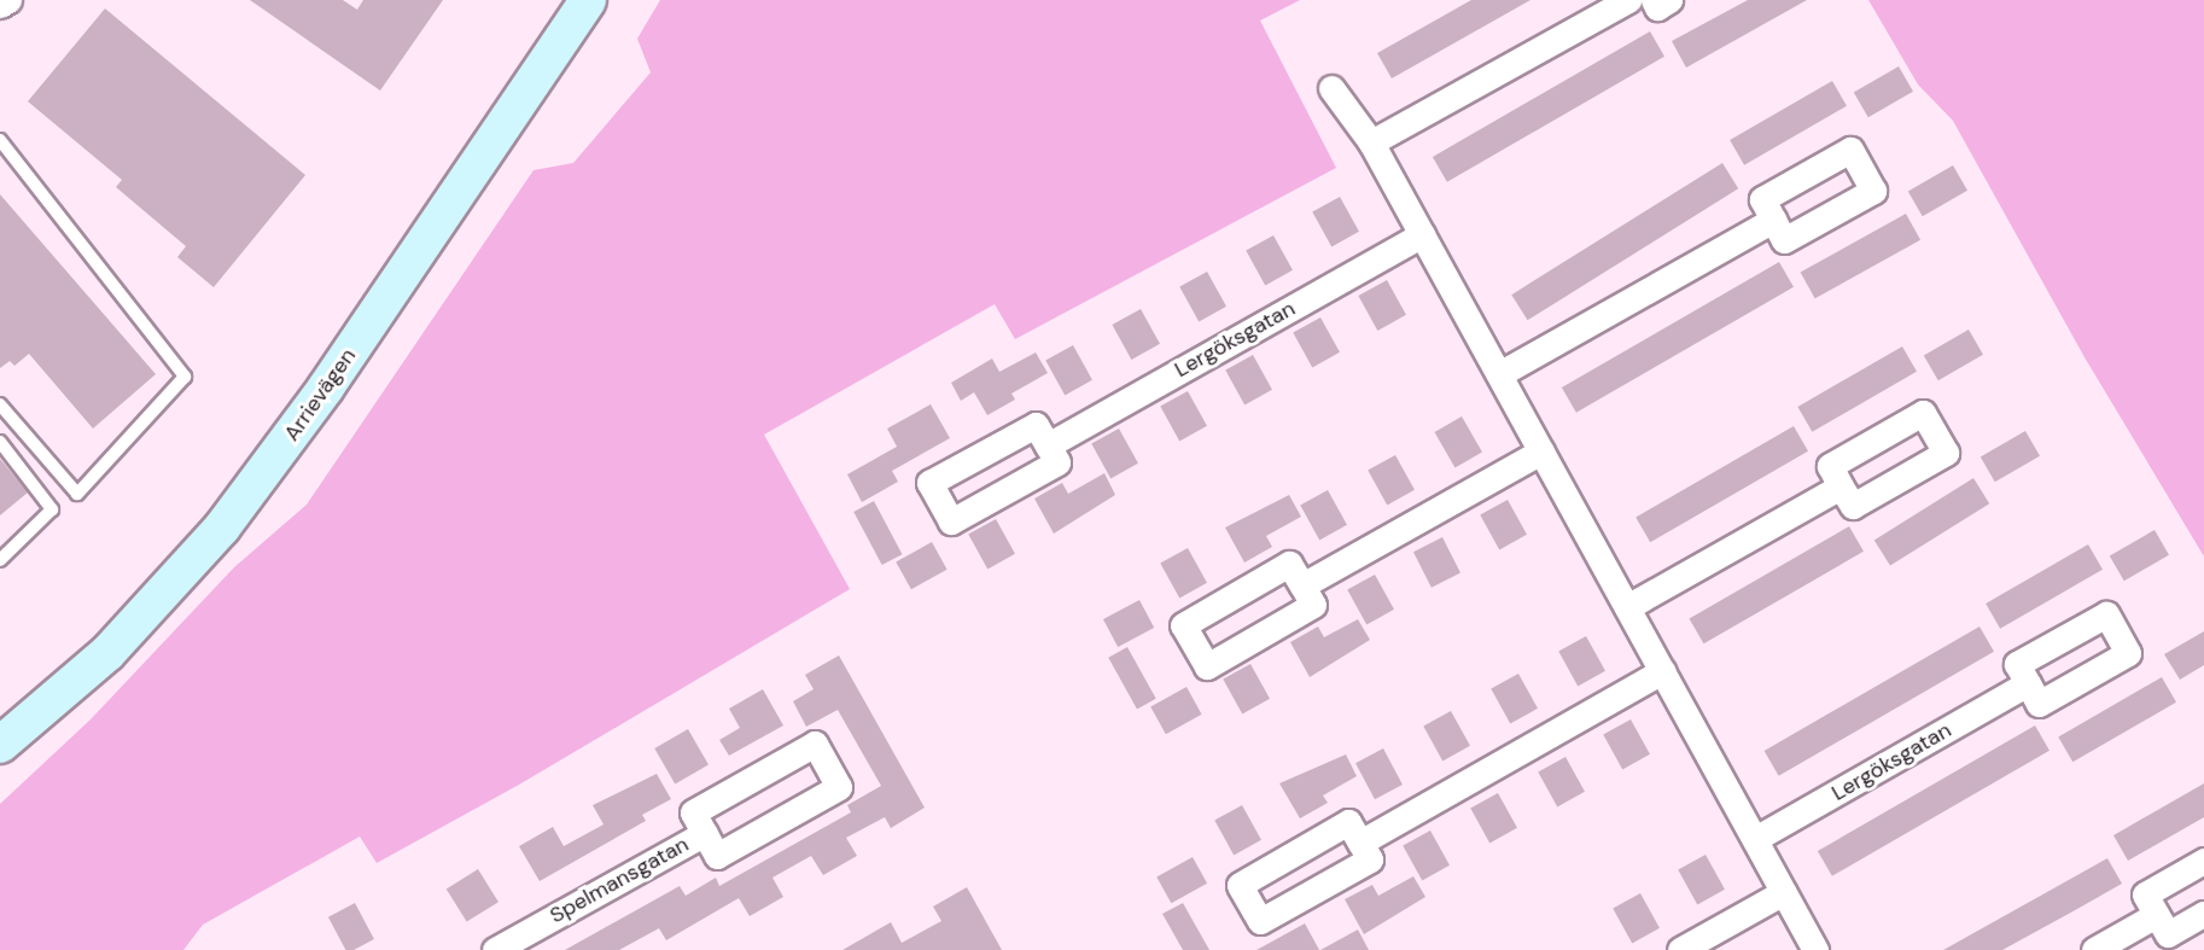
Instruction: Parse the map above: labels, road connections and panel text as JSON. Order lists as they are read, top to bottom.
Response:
{
  "streets": {
    "main road": ["Arrievägen"],
    "street": ["Lergöksgatan", "Spelmansgatan"]
  }
}
